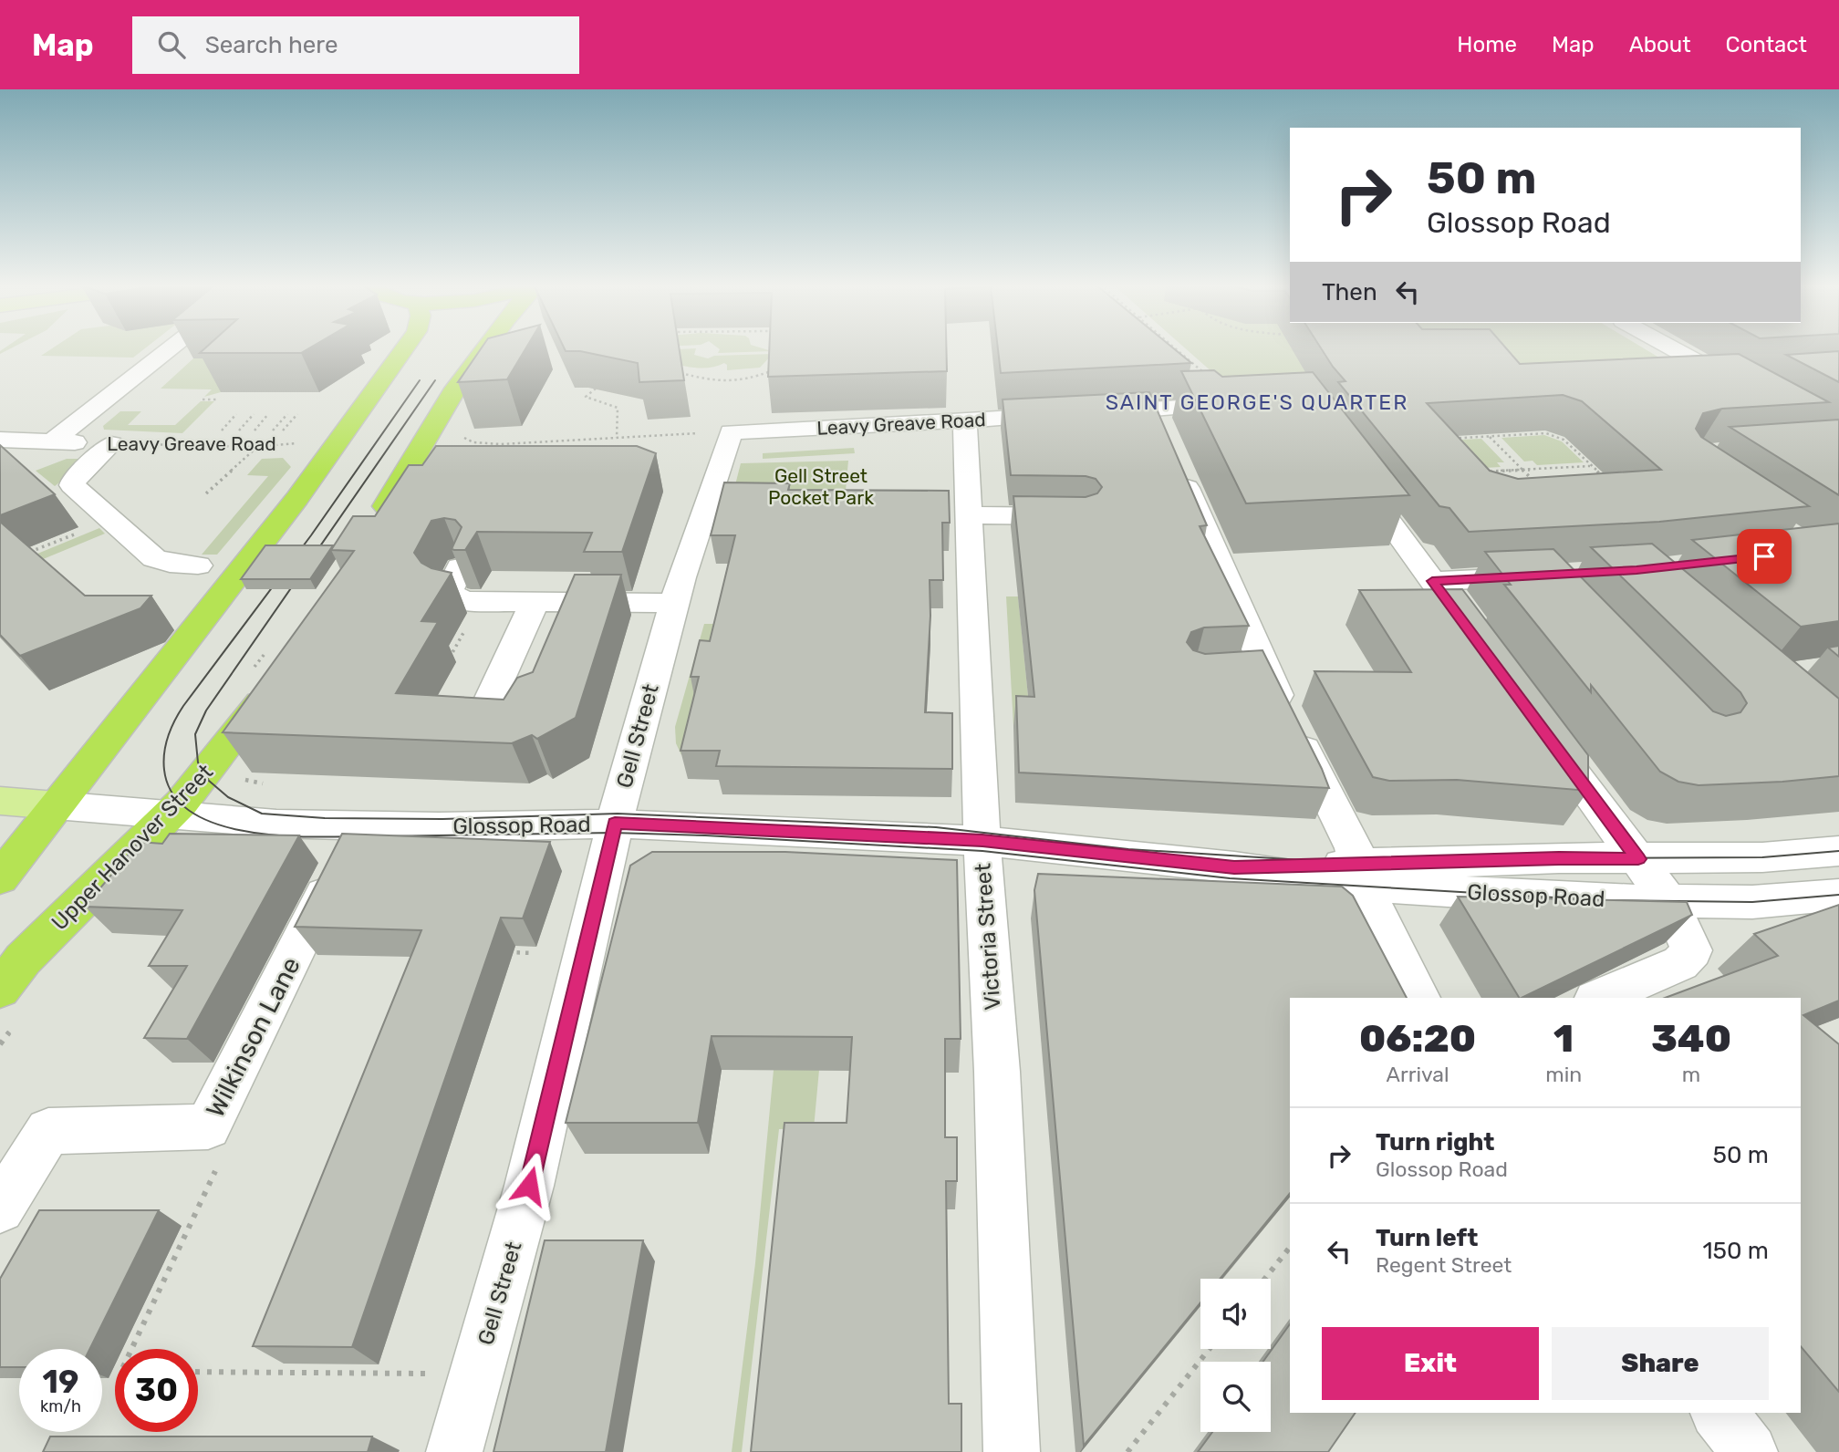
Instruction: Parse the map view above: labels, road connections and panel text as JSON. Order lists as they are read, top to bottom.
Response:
{
  "streets": {
    "highway": ["Upper Hanover Street"],
    "main road": ["Glossop Road"],
    "street": [
      "Leavy Greave Road",
      "Gell Street",
      "Victoria Street",
      "Wilkinson Lane"
    ]
  },
  "crossings": [
    ["Leavy Greave Road", "Gell Street"],
    ["Leavy Greave Road", "Victoria Street"],
    ["Gell Street", "Glossop Road"],
    ["Glossop Road", "Upper Hanover Street"],
    ["Glossop Road", "Victoria Street"],
    ["Glossop Road", "Wilkinson Lane"]
  ],
  "districts": ["SAINT GEORGE'S QUARTER"],
  "parks": ["Gell Street Pocket Park"],
  "page": {
    "header": "Map",
    "search": "Search here",
    "nav": [
      "Home",
      "Map",
      "About",
      "Contact"
    ],
    "turn": ["50 m", "Glossop Road"],
    "then": "Then",
    "eta": [
      "06:20",
      "Arrival",
      "1",
      "min",
      "340",
      "m"
    ],
    "list": [
      {
        "name": "Turn right",
        "note": "Glossop Road",
        "value": "50 m"
      },
      {
        "name": "Turn left",
        "note": "Regent Street",
        "value": "150 m"
      }
    ],
    "buttons": ["Exit", "Share"],
    "speed": "19 km/h",
    "limit": "30"
  }
}
